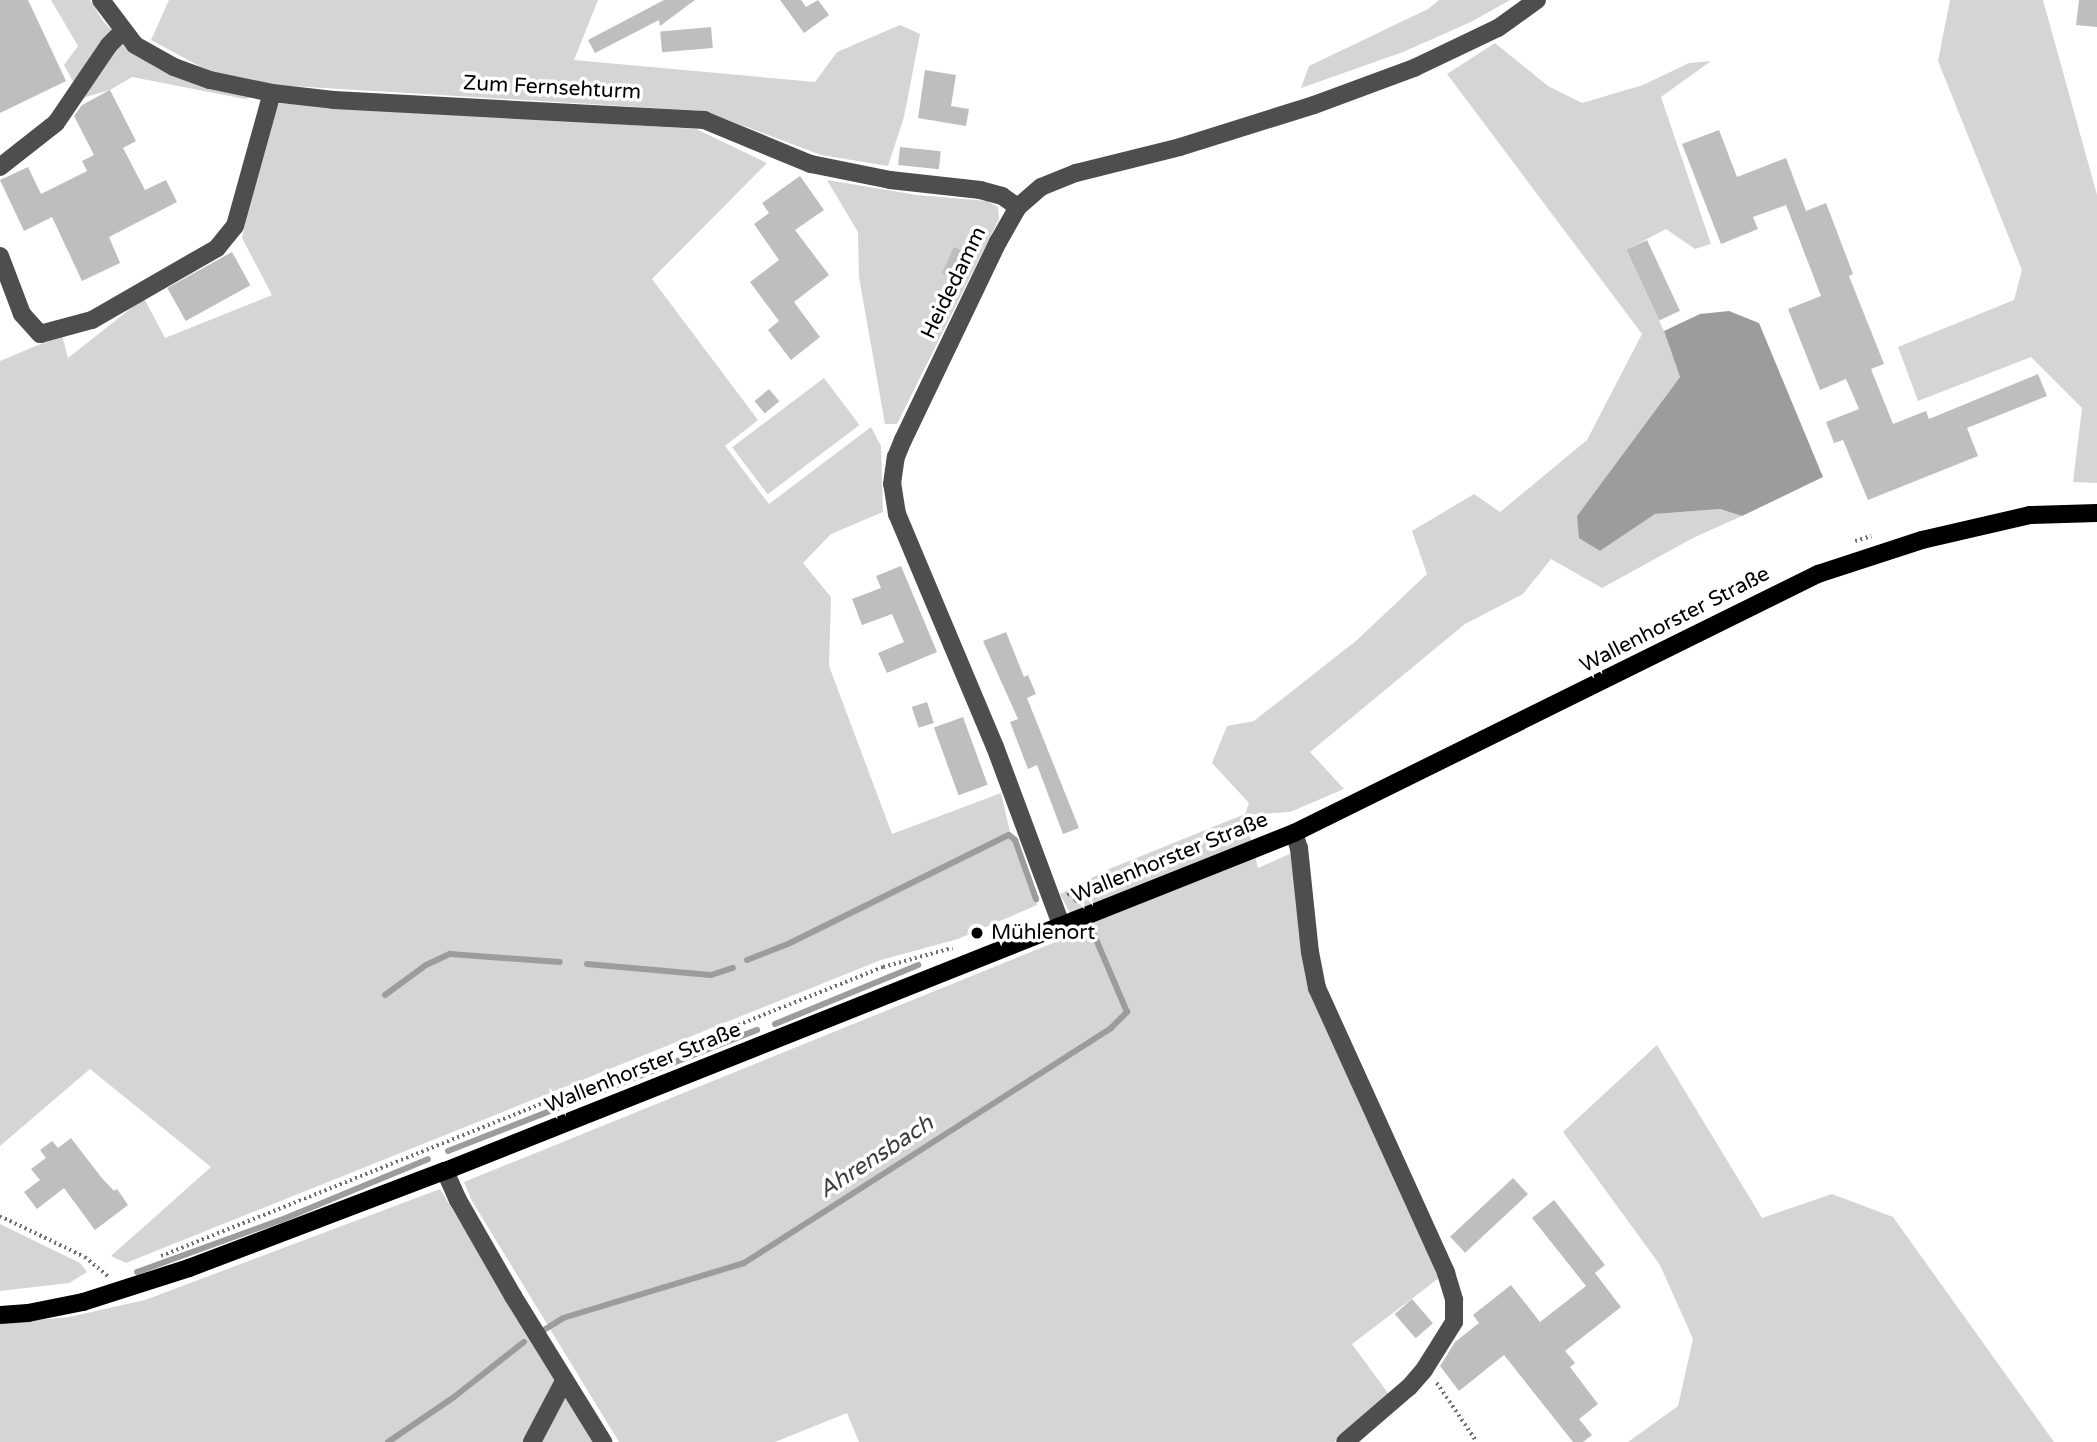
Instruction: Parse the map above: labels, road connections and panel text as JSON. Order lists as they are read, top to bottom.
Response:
{
  "streets": {
    "main road": ["Wallenhorster Straße"],
    "street": ["Zum Fernsehturm", "Heidedamm"]
  },
  "crossings": [
    ["Zum Fernsehturm", "Heidedamm"],
    ["Heidedamm", "Wallenhorster Straße"]
  ],
  "water": ["Ahrensbach"],
  "places": ["Mühlenort"]
}
